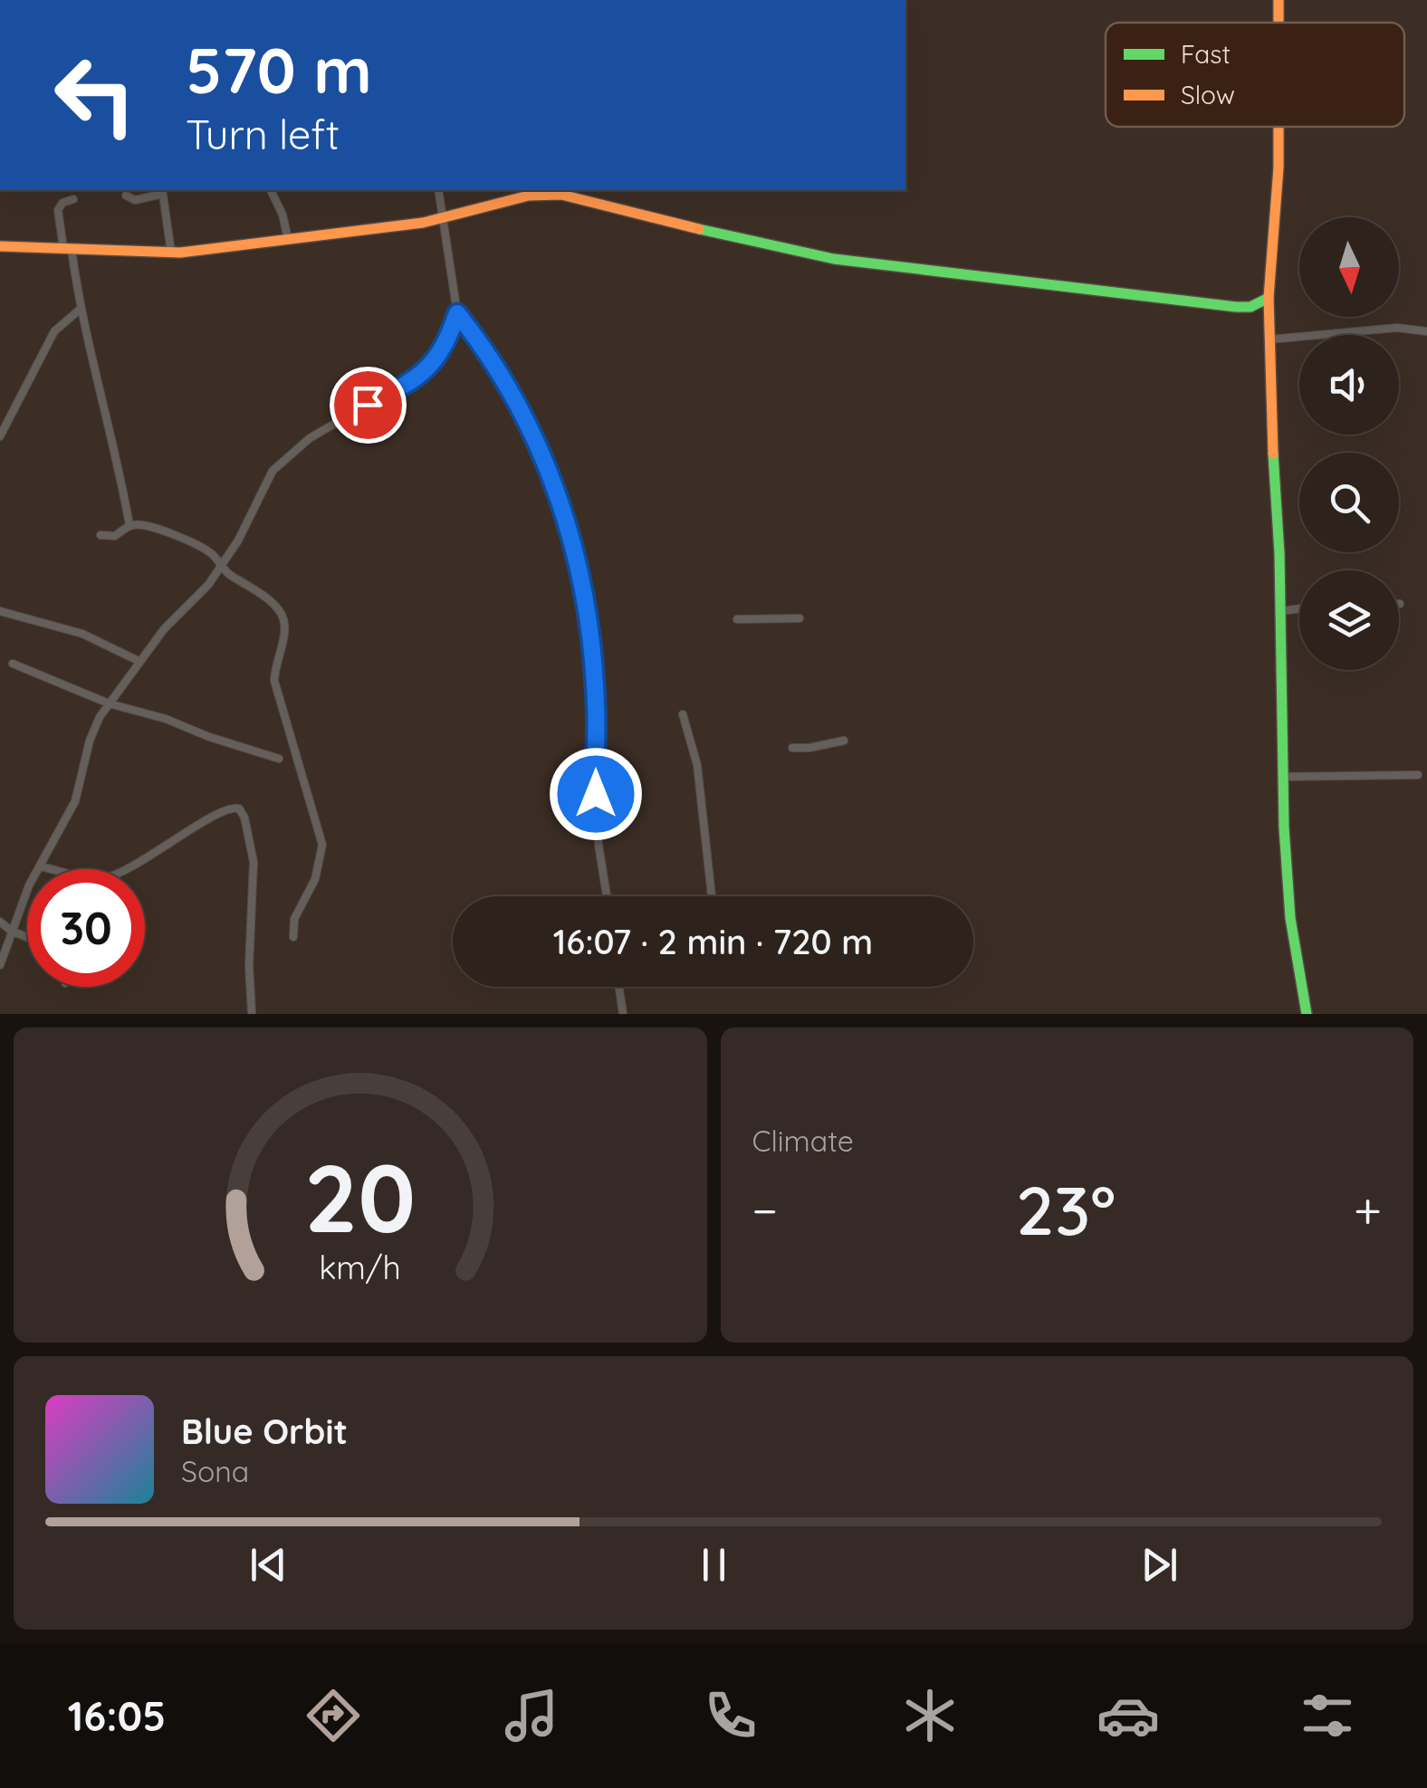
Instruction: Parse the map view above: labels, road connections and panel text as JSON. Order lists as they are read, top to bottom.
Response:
{
  "legend": ["Fast", "Slow"],
  "north": "bottom",
  "page": {
    "turn": ["570 m", "Turn left"],
    "limit": "30",
    "trip": "16:07 · 2 min · 720 m",
    "tile": "Climate",
    "heat": ["−", "23°", "+"],
    "song": ["Blue Orbit", "Sona"],
    "tabs": "16:05",
    "gauge": ["20", "km/h"]
  }
}
